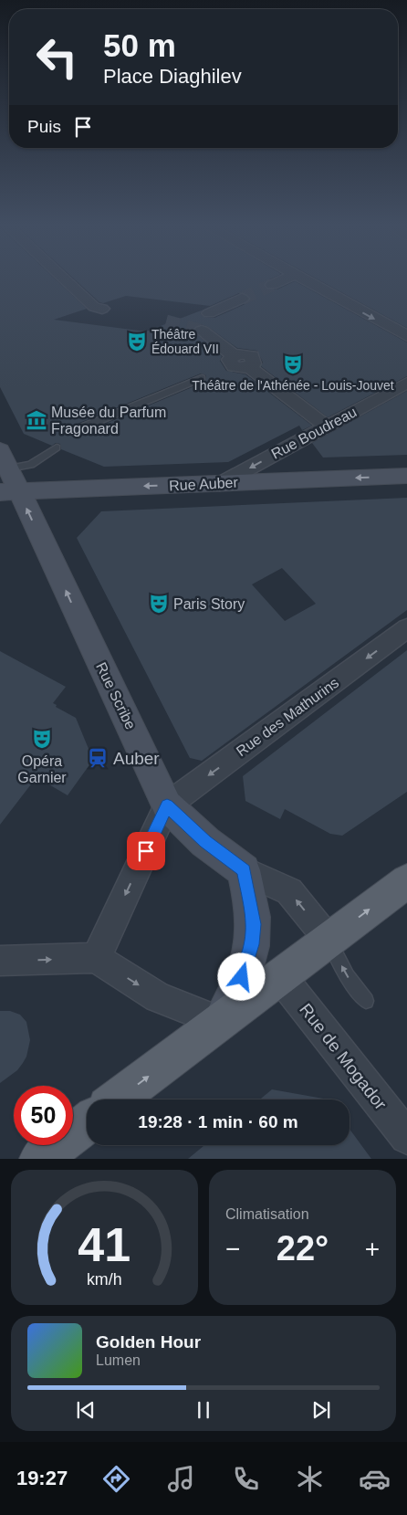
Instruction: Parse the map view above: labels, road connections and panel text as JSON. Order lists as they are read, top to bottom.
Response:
{
  "streets": {
    "main road": ["Rue Auber", "Rue Scribe"],
    "street": ["Rue Boudreau", "Rue des Mathurins", "Rue de Mogador"]
  },
  "crossings": [
    ["Rue Boudreau", "Rue Auber"],
    ["Rue Auber", "Rue Scribe"],
    ["Rue Scribe", "Rue des Mathurins"]
  ],
  "one_way": [
    "Rue Boudreau",
    "Rue Auber",
    "Rue Scribe",
    "Rue des Mathurins"
  ],
  "places": {
    "theatre": [
      "Théâtre Édouard VII",
      "Théâtre de l'Athénée - Louis-Jouvet",
      "Paris Story",
      "Opéra Garnier"
    ],
    "museum": ["Musée du Parfum Fragonard"],
    "station": ["Auber"]
  },
  "page": {
    "turn": ["50 m", "Place Diaghilev"],
    "then": "Puis",
    "limit": "50",
    "trip": "19:28 · 1 min · 60 m",
    "tile": "Climatisation",
    "heat": ["−", "22°", "+"],
    "song": ["Golden Hour", "Lumen"],
    "tabs": "19:27",
    "gauge": ["41", "km/h"]
  }
}
